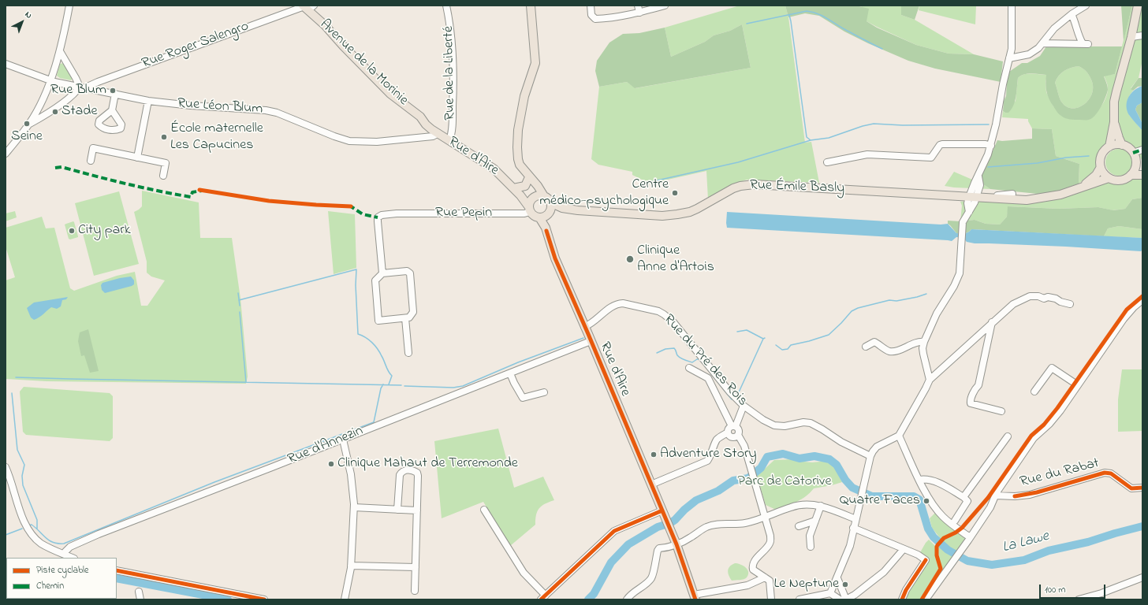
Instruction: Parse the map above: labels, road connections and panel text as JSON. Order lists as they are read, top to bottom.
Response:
{
  "streets": {
    "main road": ["Avenue de la Morinie", "Rue d'Aire", "Rue Émile Basly"],
    "street": [
      "Rue Roger Salengro",
      "Rue de la Liberté",
      "Rue Léon Blum",
      "Rue Pepin",
      "Rue du Pré des Rois",
      "Rue d'Annezin",
      "Rue du Rabat"
    ]
  },
  "crossings": [
    ["Rue Roger Salengro", "Avenue de la Morinie"],
    ["Rue Roger Salengro", "Rue Léon Blum"],
    ["Avenue de la Morinie", "Rue Léon Blum"],
    ["Avenue de la Morinie", "Rue d'Aire"],
    ["Rue de la Liberté", "Rue d'Aire"],
    ["Rue Léon Blum", "Rue d'Aire"],
    ["Rue d'Aire", "Rue Émile Basly"],
    ["Rue d'Aire", "Rue Pepin"],
    ["Rue d'Aire", "Rue du Pré des Rois"],
    ["Rue d'Aire", "Rue d'Annezin"],
    ["Rue Émile Basly", "Rue Pepin"]
  ],
  "water": ["La Lawe"],
  "parks": ["Parc de Catorive"],
  "places": [
    "Rue Blum",
    "Stade",
    "Seine",
    "École maternelle Les Capucines",
    "Centre médico-psychologique",
    "City park",
    "Clinique Anne d'Artois",
    "Adventure Story",
    "Clinique Mahaut de Terremonde",
    "Quatre Faces",
    "Le Neptune"
  ],
  "legend": ["Piste cyclable", "Chemin"],
  "scale_bar": "100 m",
  "north": "top right"
}
